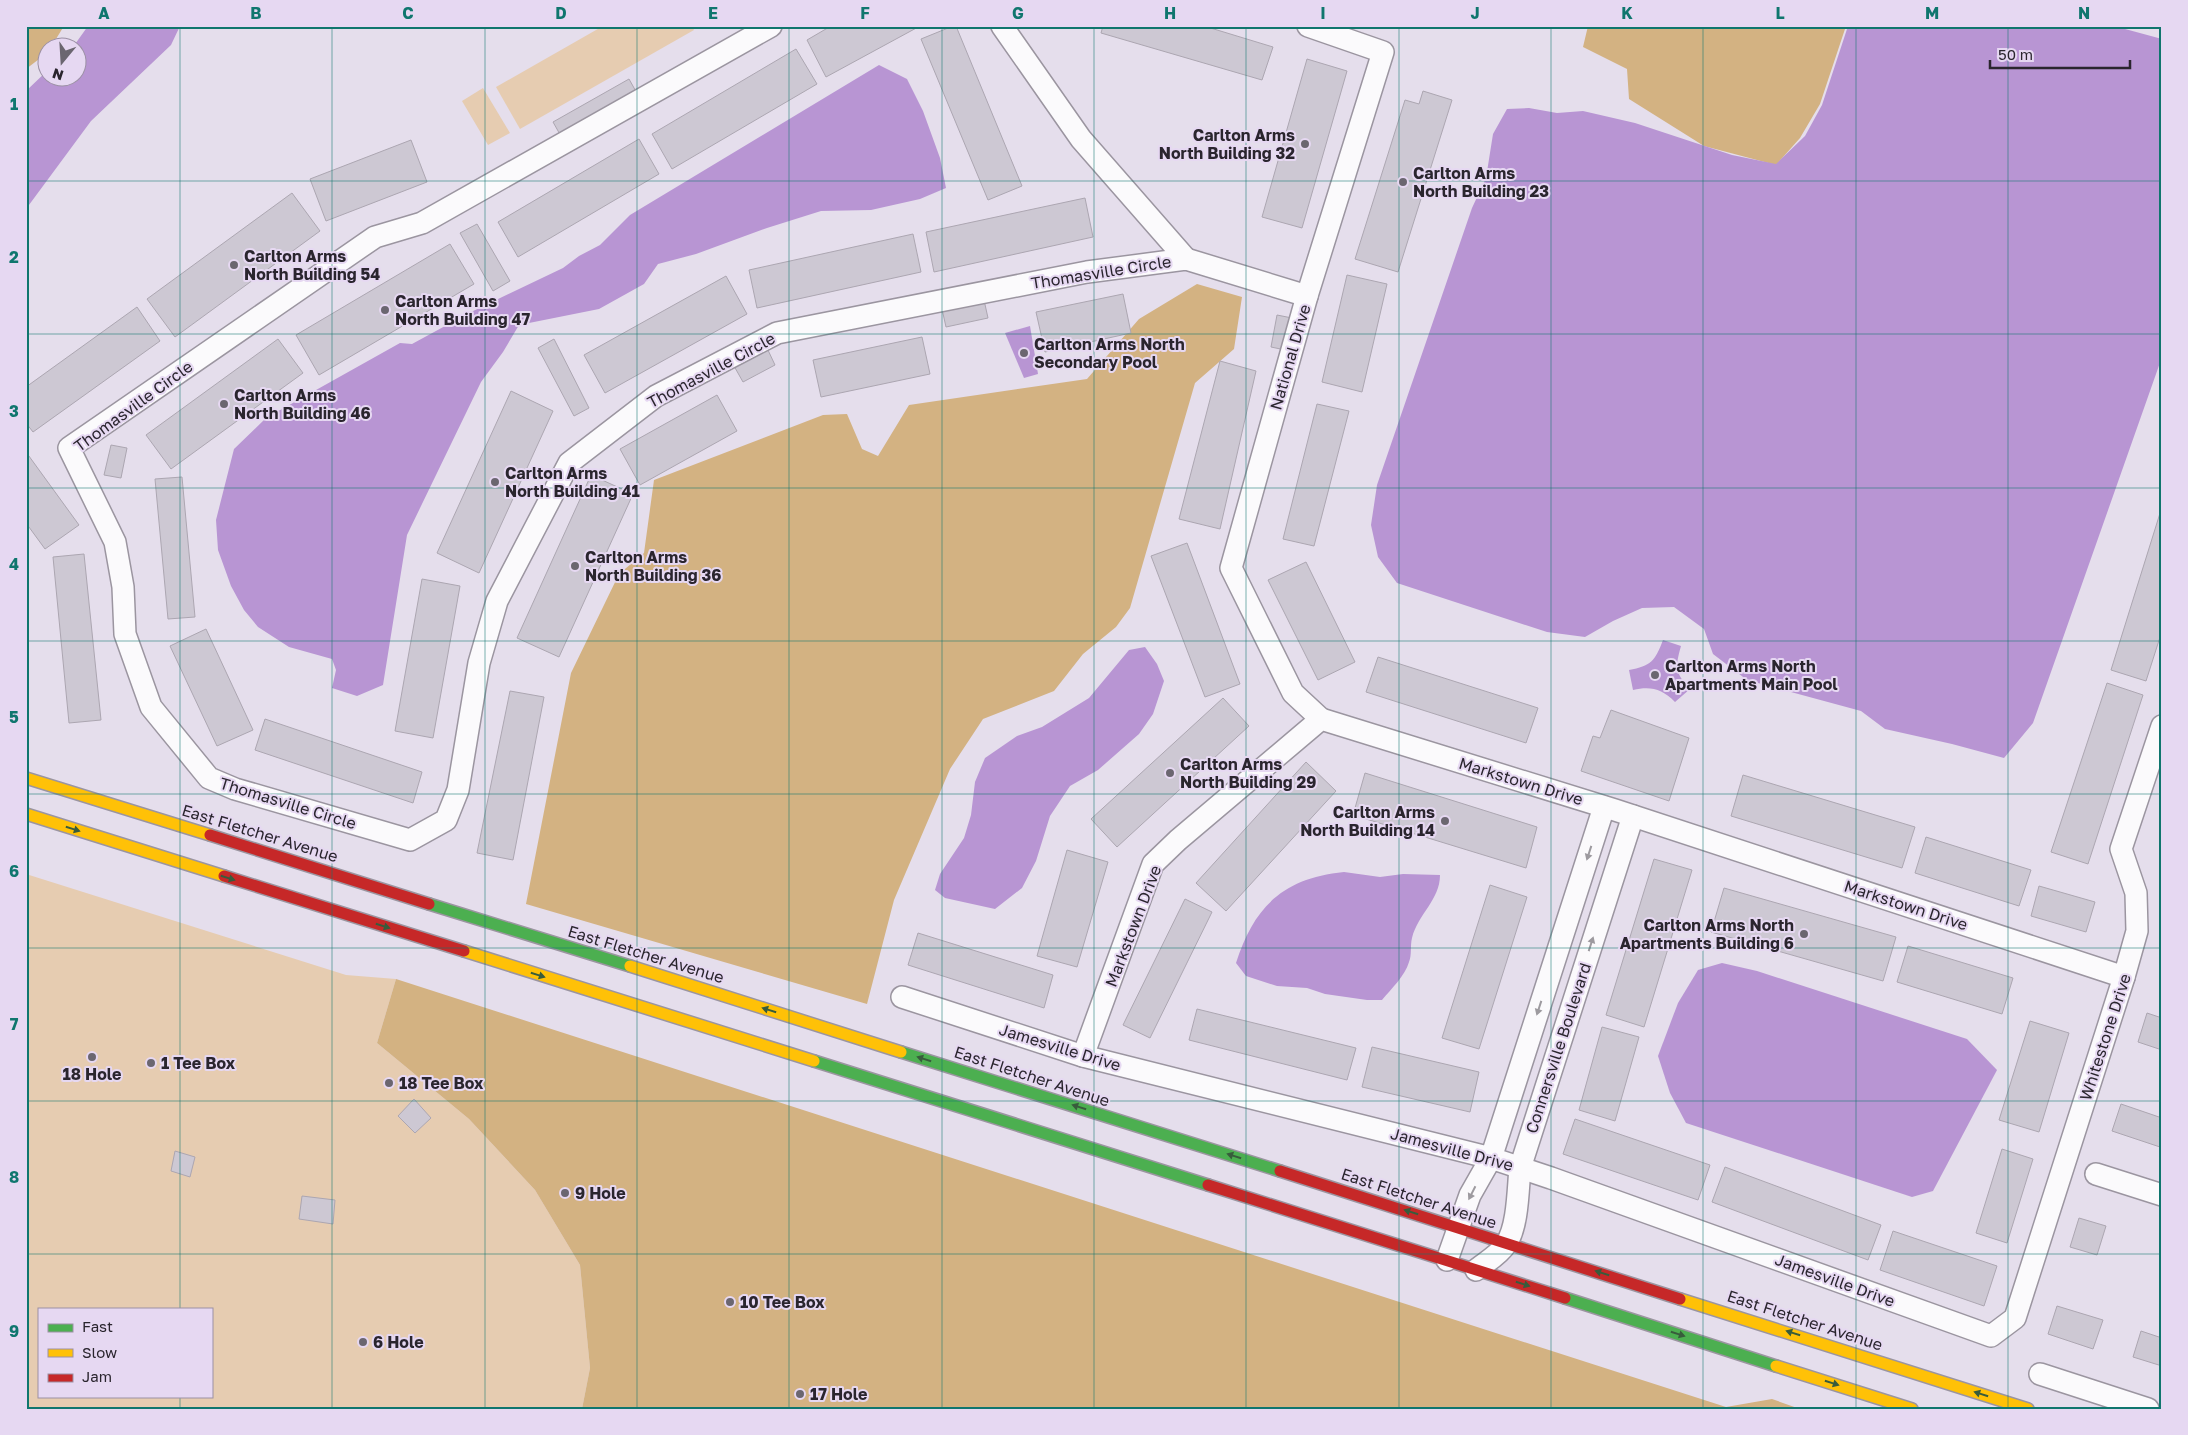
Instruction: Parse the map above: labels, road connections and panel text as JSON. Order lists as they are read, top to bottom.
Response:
{
  "streets": {
    "main road": ["East Fletcher Avenue"],
    "street": [
      "Thomasville Circle",
      "National Drive",
      "Markstown Drive",
      "Whitestone Drive",
      "Jamesville Drive",
      "Connersville Boulevard"
    ]
  },
  "crossings": [
    ["Thomasville Circle", "National Drive"],
    ["National Drive", "Markstown Drive"],
    ["Markstown Drive", "Whitestone Drive"],
    ["Markstown Drive", "Jamesville Drive"],
    ["Markstown Drive", "Connersville Boulevard"],
    ["East Fletcher Avenue", "Connersville Boulevard"],
    ["Whitestone Drive", "Jamesville Drive"],
    ["Jamesville Drive", "Connersville Boulevard"]
  ],
  "places": [
    "Carlton Arms North Building 32",
    "Carlton Arms North Building 23",
    "Carlton Arms North Building 54",
    "Carlton Arms North Building 47",
    "Carlton Arms North Secondary Pool",
    "Carlton Arms North Building 46",
    "Carlton Arms North Building 41",
    "Carlton Arms North Building 36",
    "Carlton Arms North Apartments Main Pool",
    "Carlton Arms North Building 29",
    "Carlton Arms North Building 14",
    "Carlton Arms North Apartments Building 6",
    "18 Hole",
    "1 Tee Box",
    "18 Tee Box",
    "9 Hole",
    "10 Tee Box",
    "6 Hole",
    "17 Hole"
  ],
  "legend": ["Fast", "Slow", "Jam"],
  "scale_bar": "50 m",
  "north": "bottom",
  "grid": {
    "columns": [
      "A",
      "B",
      "C",
      "D",
      "E",
      "F",
      "G",
      "H",
      "I",
      "J",
      "K",
      "L",
      "M",
      "N"
    ],
    "rows": [
      "1",
      "2",
      "3",
      "4",
      "5",
      "6",
      "7",
      "8",
      "9"
    ]
  }
}
